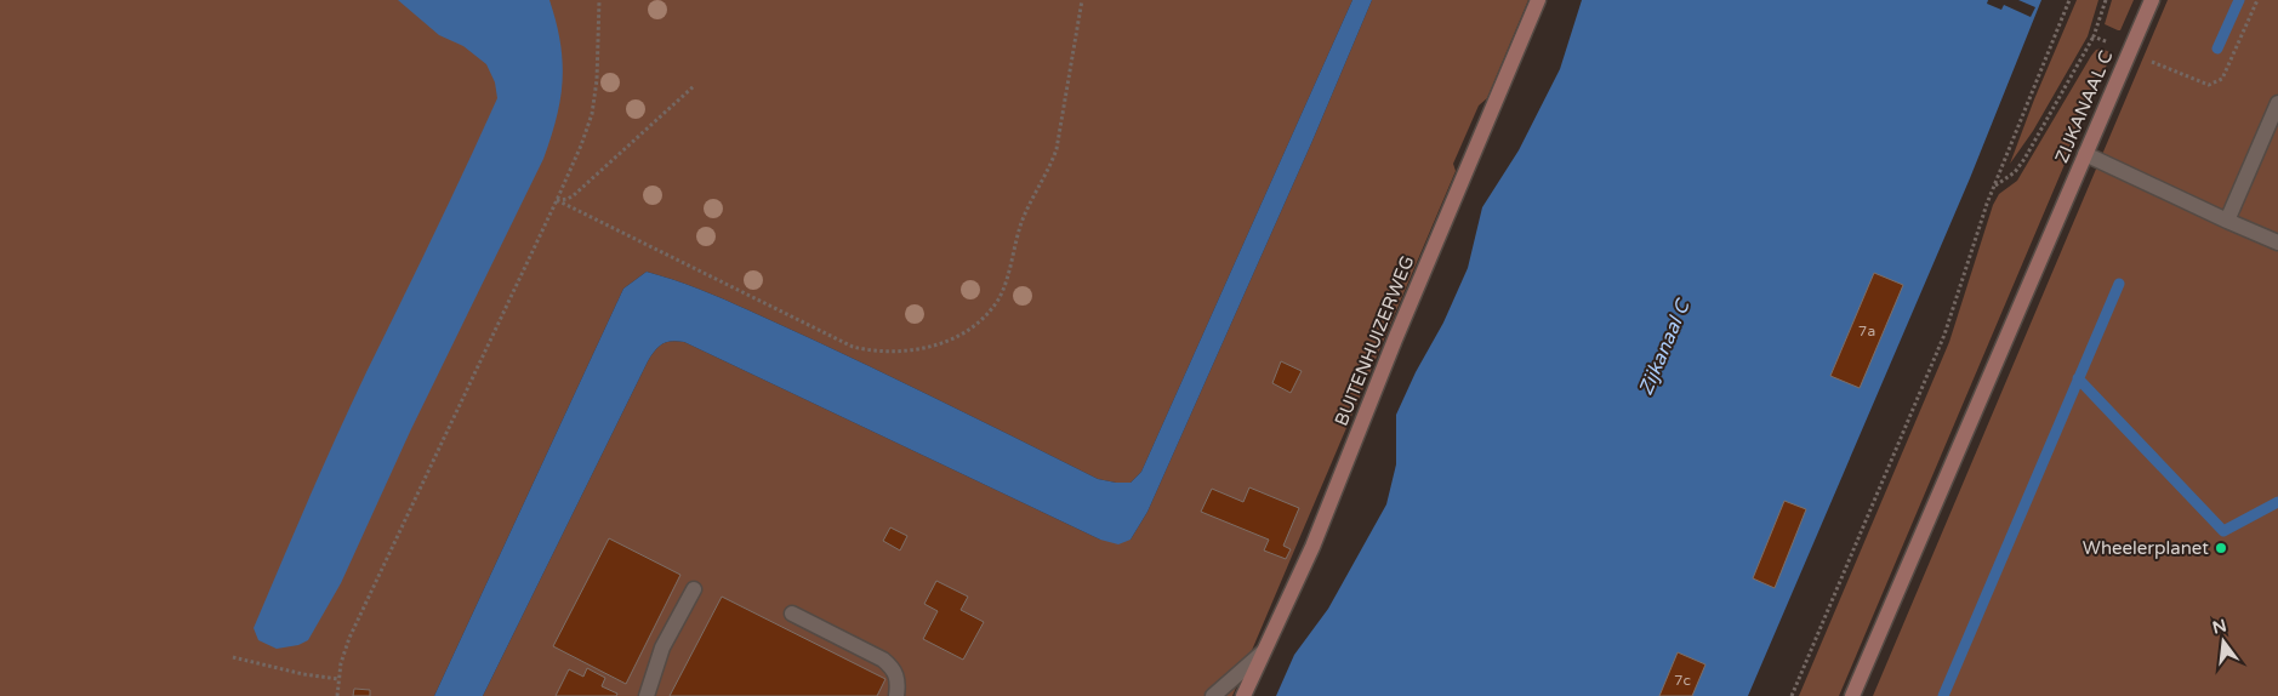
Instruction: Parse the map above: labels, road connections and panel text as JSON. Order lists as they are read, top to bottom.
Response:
{
  "streets": {
    "street": ["ZIJKANAAL C", "BUITENHUIZERWEG"]
  },
  "water": ["Zijkanaal C"],
  "places": ["Wheelerplanet"],
  "house_numbers": ["7a", "7c"],
  "north": "top"
}
